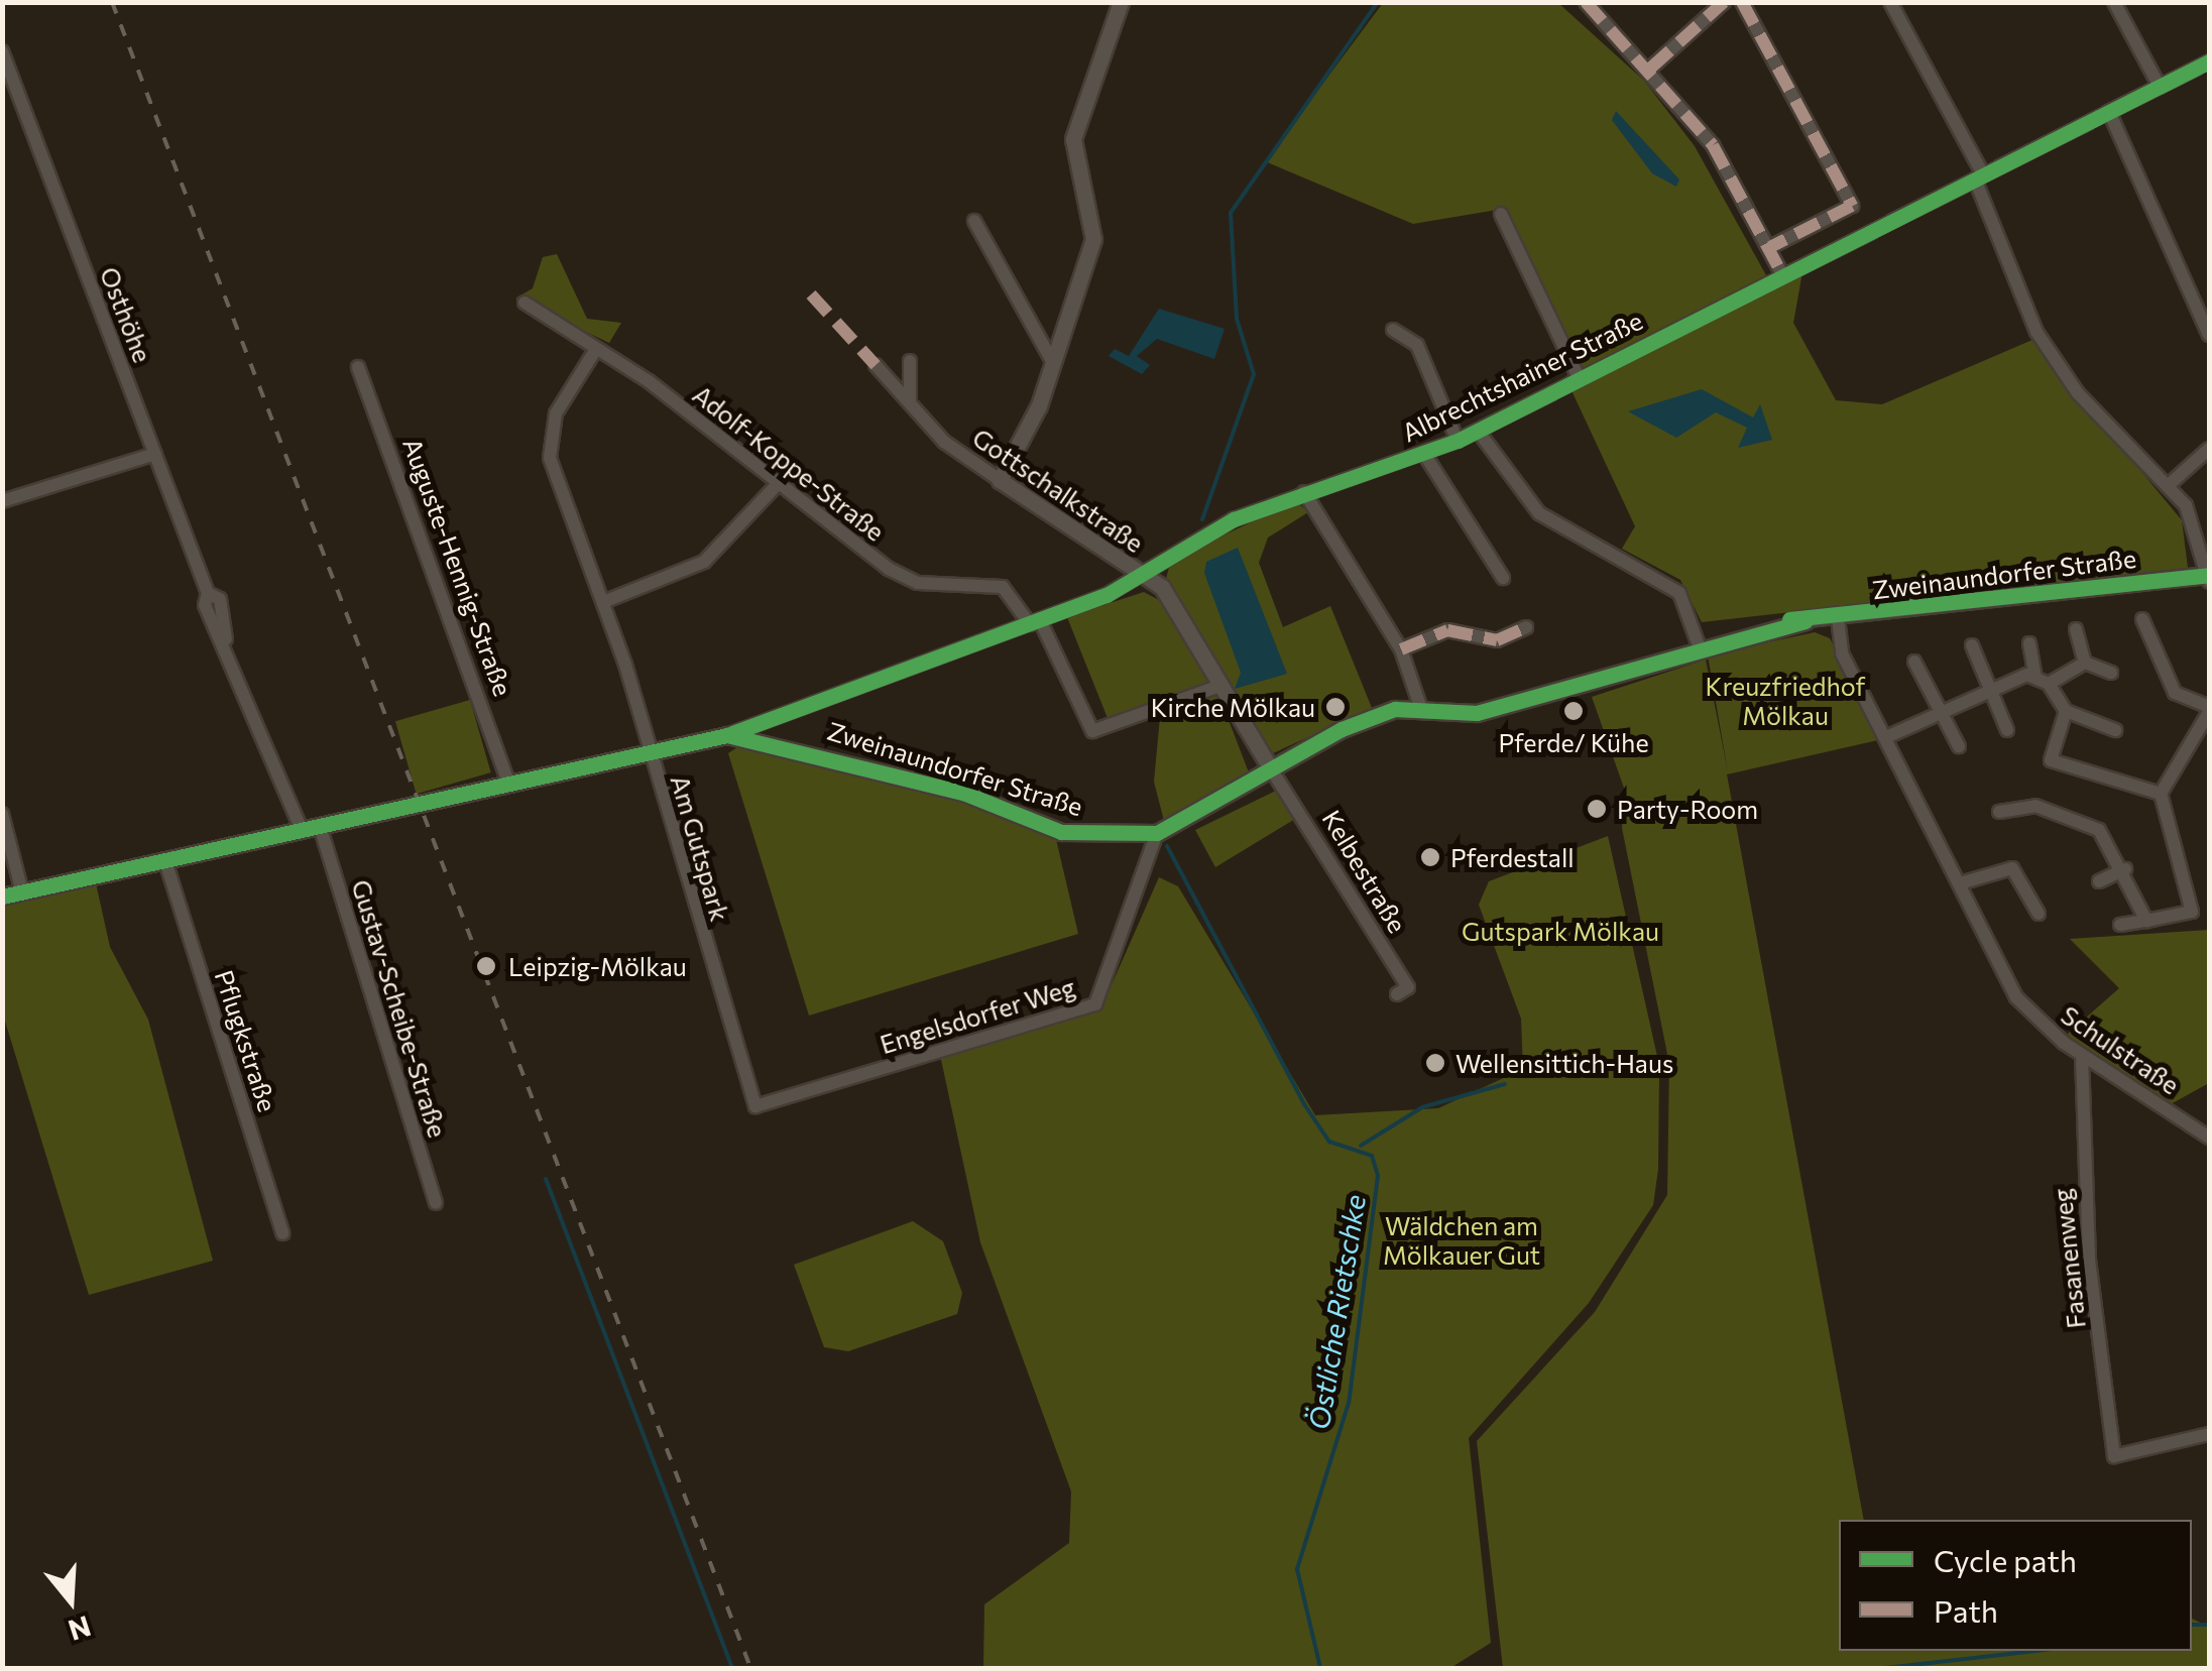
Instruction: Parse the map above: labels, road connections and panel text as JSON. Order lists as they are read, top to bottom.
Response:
{
  "streets": {
    "street": [
      "Osthöhe",
      "Albrechtshainer Straße",
      "Adolf-Koppe-Straße",
      "Gottschalkstraße",
      "Auguste-Hennig-Straße",
      "Zweinaundorfer Straße",
      "Am Gutspark",
      "Kelbestraße",
      "Gustav-Scheibe-Straße",
      "Engelsdorfer Weg",
      "Pflugkstraße",
      "Schulstraße",
      "Fasanenweg"
    ]
  },
  "crossings": [
    ["Osthöhe", "Zweinaundorfer Straße"],
    ["Albrechtshainer Straße", "Adolf-Koppe-Straße"],
    ["Albrechtshainer Straße", "Gottschalkstraße"],
    ["Albrechtshainer Straße", "Zweinaundorfer Straße"],
    ["Adolf-Koppe-Straße", "Am Gutspark"],
    ["Gottschalkstraße", "Zweinaundorfer Straße"],
    ["Gottschalkstraße", "Kelbestraße"],
    ["Auguste-Hennig-Straße", "Zweinaundorfer Straße"],
    ["Zweinaundorfer Straße", "Am Gutspark"],
    ["Zweinaundorfer Straße", "Kelbestraße"],
    ["Zweinaundorfer Straße", "Gustav-Scheibe-Straße"],
    ["Zweinaundorfer Straße", "Engelsdorfer Weg"],
    ["Zweinaundorfer Straße", "Pflugkstraße"],
    ["Zweinaundorfer Straße", "Schulstraße"],
    ["Am Gutspark", "Engelsdorfer Weg"],
    ["Schulstraße", "Fasanenweg"]
  ],
  "water": ["Östliche Rietschke"],
  "parks": ["Kreuzfriedhof Mölkau", "Gutspark Mölkau", "Wäldchen am Mölkauer Gut"],
  "places": [
    "Kirche Mölkau",
    "Pferde/ Kühe",
    "Party-Room",
    "Pferdestall",
    "Leipzig-Mölkau",
    "Wellensittich-Haus"
  ],
  "legend": ["Cycle path", "Path"],
  "north": "bottom"
}
